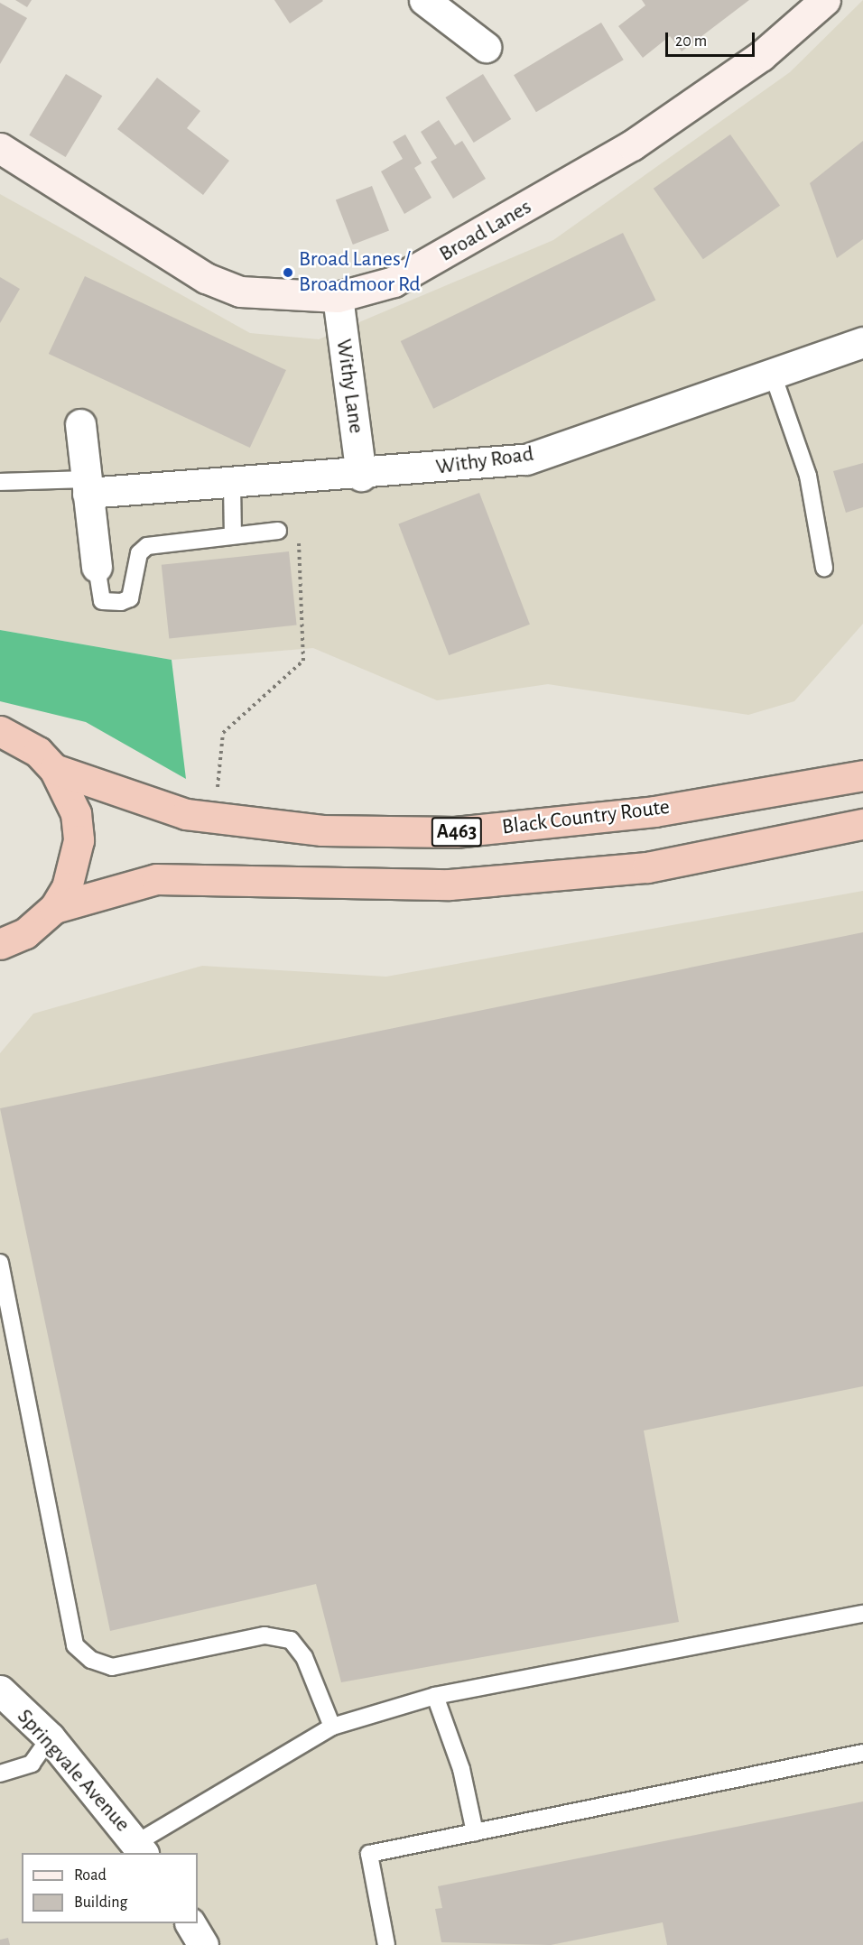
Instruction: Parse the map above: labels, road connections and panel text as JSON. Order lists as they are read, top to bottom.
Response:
{
  "streets": {
    "highway": ["Black Country Route", "A463"],
    "street": [
      "Broad Lanes",
      "Withy Lane",
      "Withy Road",
      "Springvale Avenue"
    ]
  },
  "crossings": [
    ["Broad Lanes", "Withy Lane"],
    ["Withy Lane", "Withy Road"],
    ["Black Country Route", "A463"]
  ],
  "places": ["Broad Lanes / Broadmoor Rd"],
  "legend": ["Road", "Building"],
  "scale_bar": "20 m"
}
